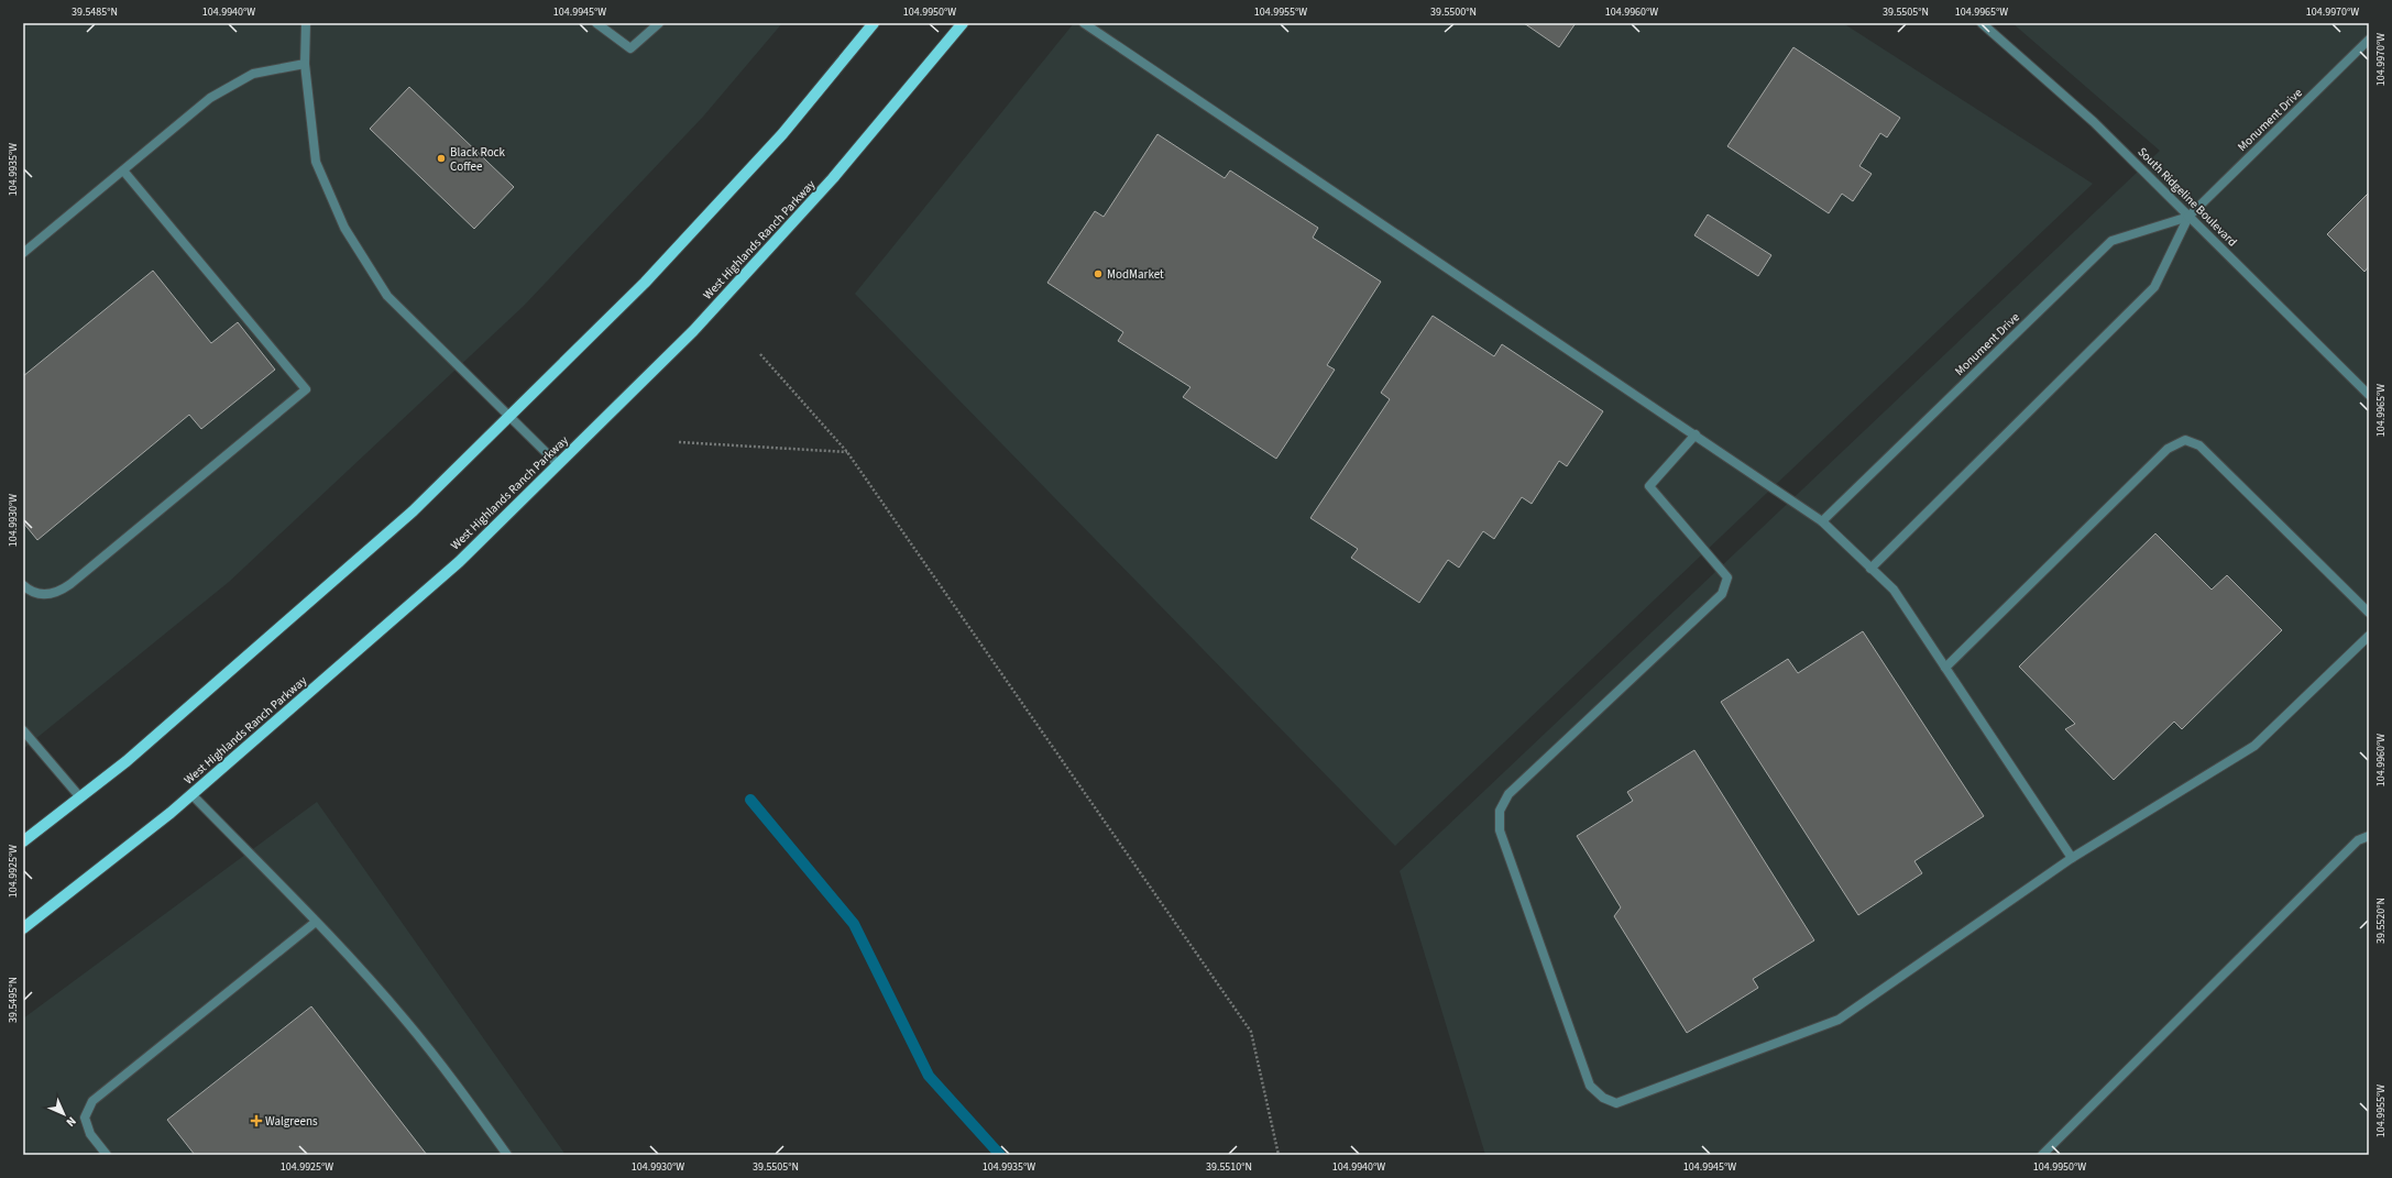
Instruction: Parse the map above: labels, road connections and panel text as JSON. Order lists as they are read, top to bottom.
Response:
{
  "streets": {
    "main road": ["West Highlands Ranch Parkway"],
    "street": ["Monument Drive", "South Ridgeline Boulevard"]
  },
  "crossings": [
    ["Monument Drive", "South Ridgeline Boulevard"]
  ],
  "places": {
    "other": ["Black Rock Coffee", "ModMarket"],
    "health": ["Walgreens"]
  },
  "north": "bottom right",
  "coordinates": [
    "39.5485°N",
    "104.9940°W",
    "104.9945°W",
    "104.9950°W",
    "104.9955°W",
    "39.5500°N",
    "104.9960°W",
    "39.5505°N",
    "104.9965°W",
    "104.9970°W",
    "104.9935°W",
    "104.9930°W",
    "104.9925°W",
    "39.5520°N",
    "39.5495°N",
    "39.5510°N"
  ]
}
